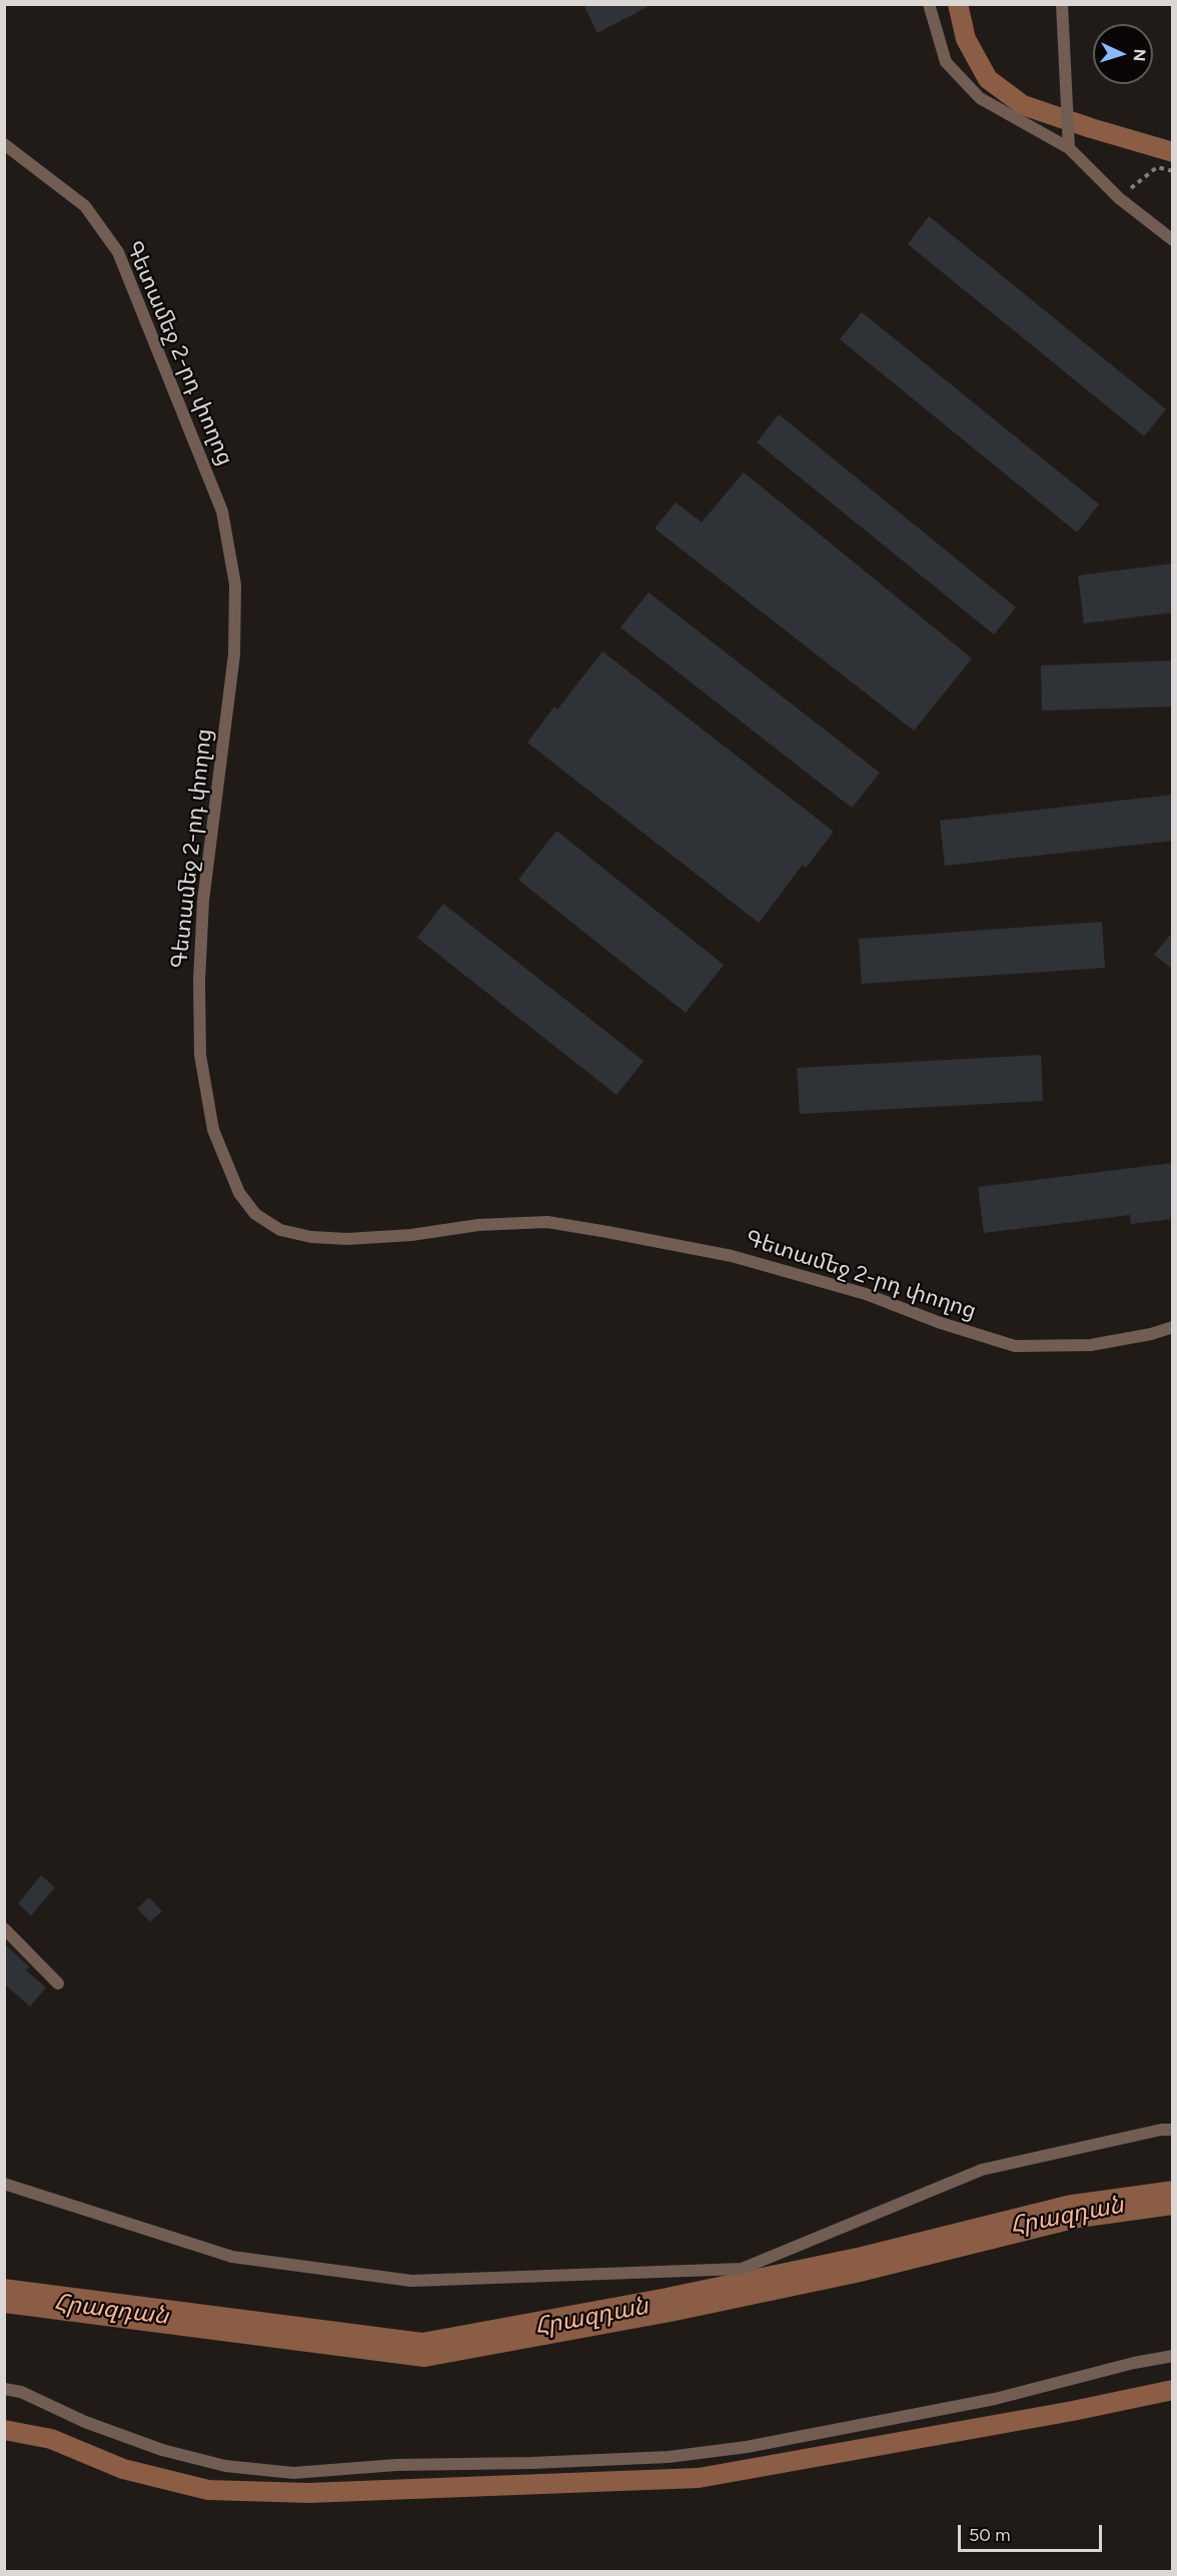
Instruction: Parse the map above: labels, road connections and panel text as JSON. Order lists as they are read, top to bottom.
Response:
{
  "streets": {
    "street": ["Գետամեջ 2-րդ փողոց"]
  },
  "water": ["Հրազդան"],
  "scale_bar": "50 m",
  "north": "right"
}
